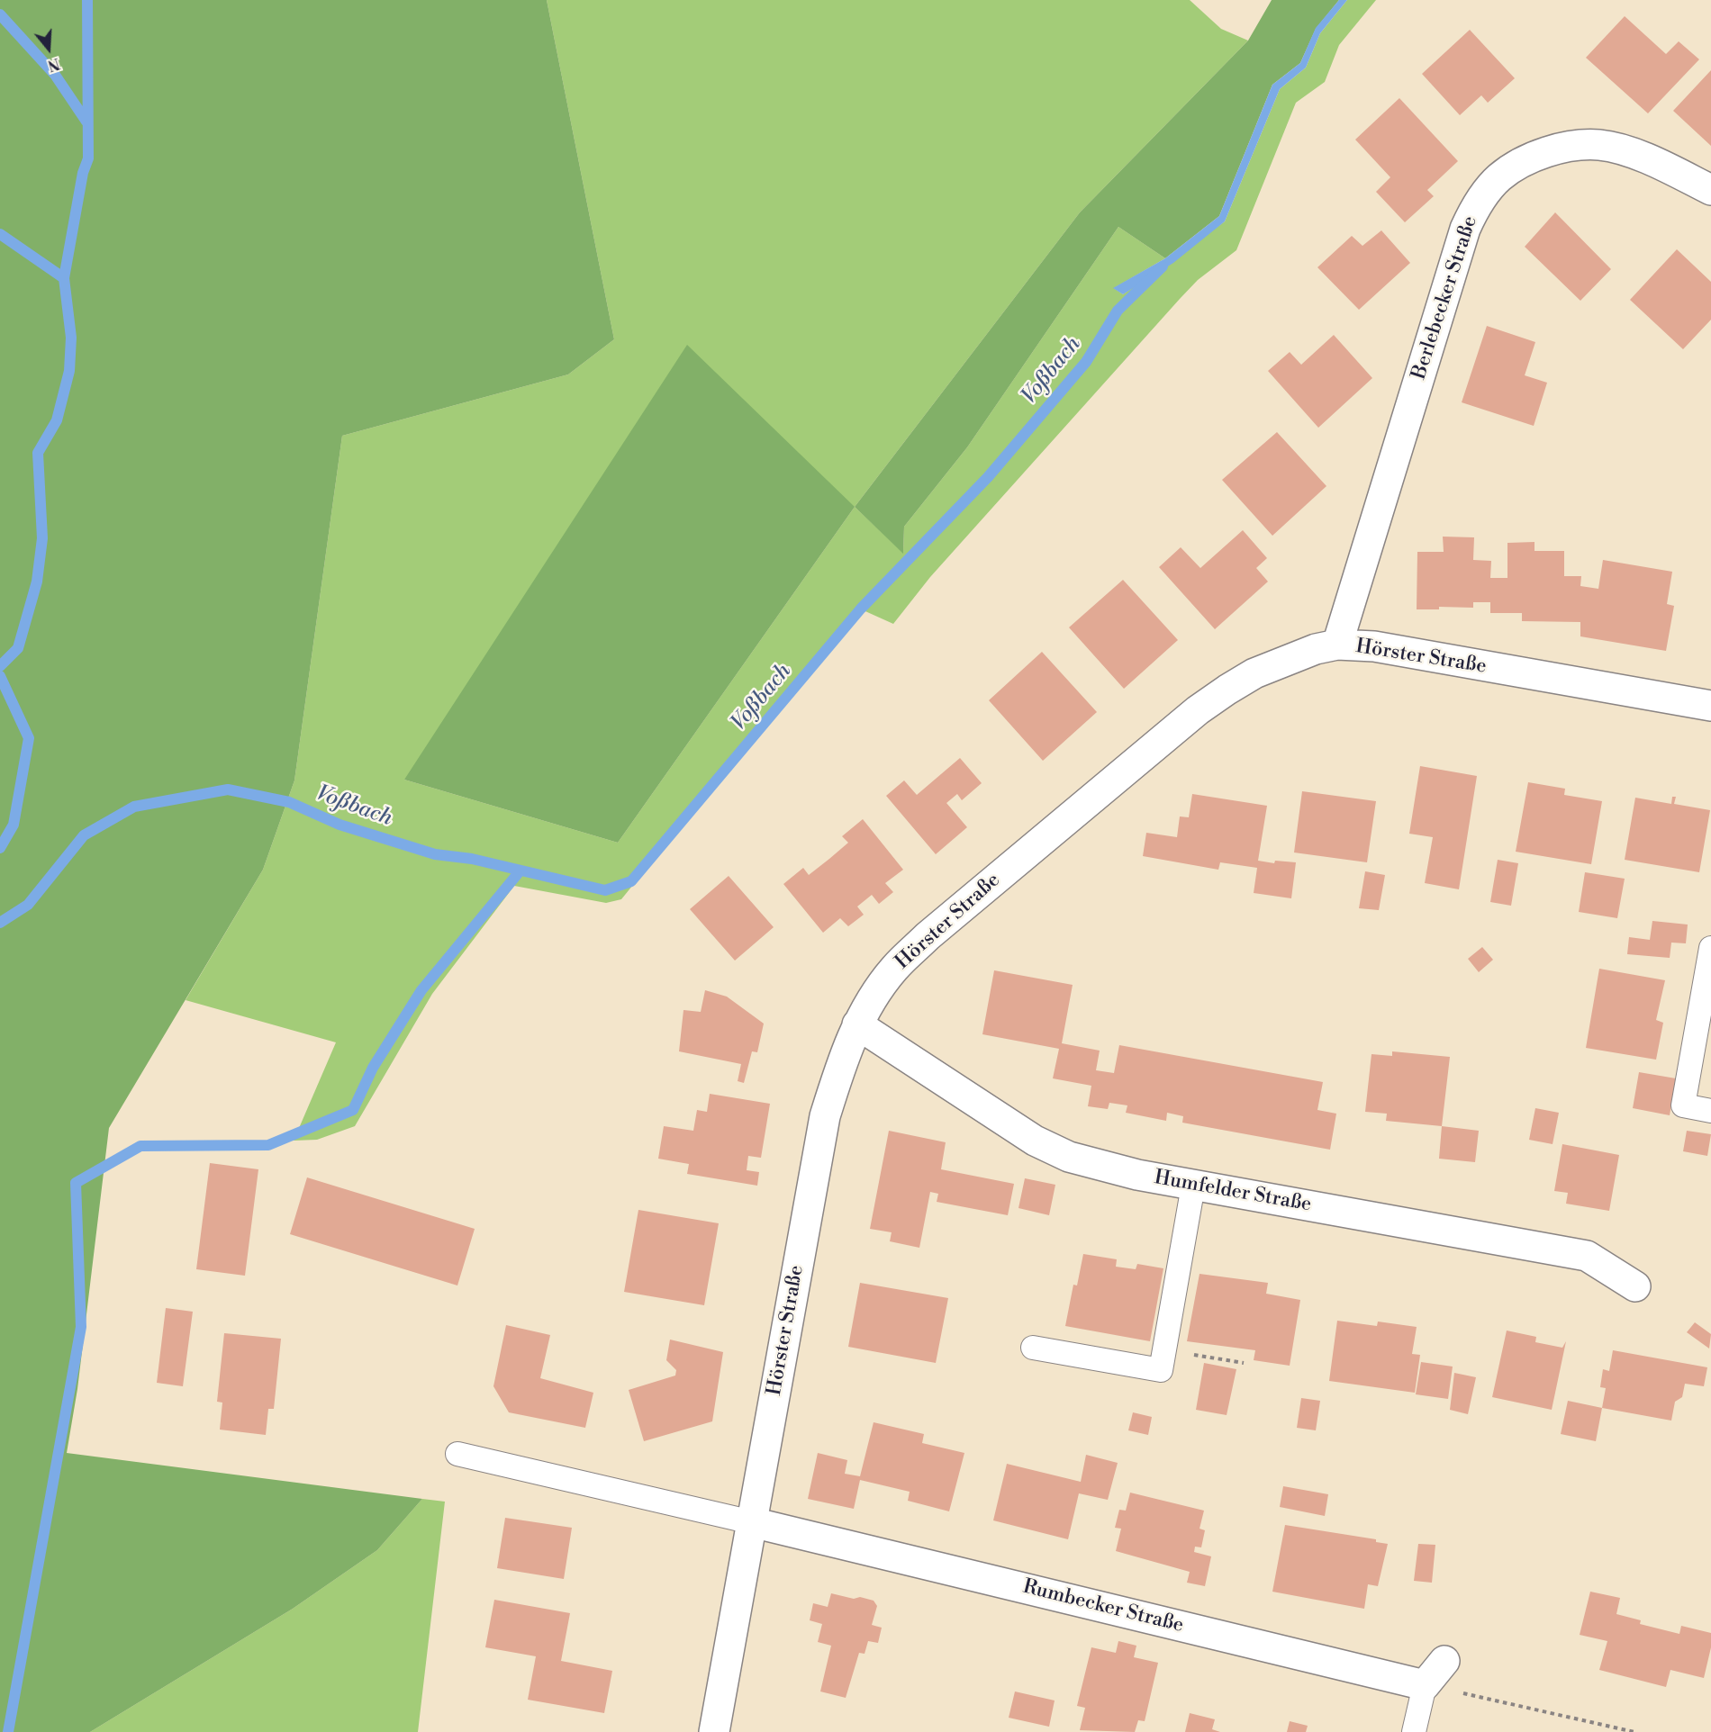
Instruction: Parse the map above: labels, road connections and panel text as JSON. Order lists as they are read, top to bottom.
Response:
{
  "streets": {
    "street": [
      "Berlebecker Straße",
      "Hörster Straße",
      "Humfelder Straße",
      "Rumbecker Straße"
    ]
  },
  "crossings": [
    ["Berlebecker Straße", "Hörster Straße"],
    ["Hörster Straße", "Humfelder Straße"],
    ["Hörster Straße", "Rumbecker Straße"]
  ],
  "water": ["Voßbach"],
  "north": "bottom"
}
